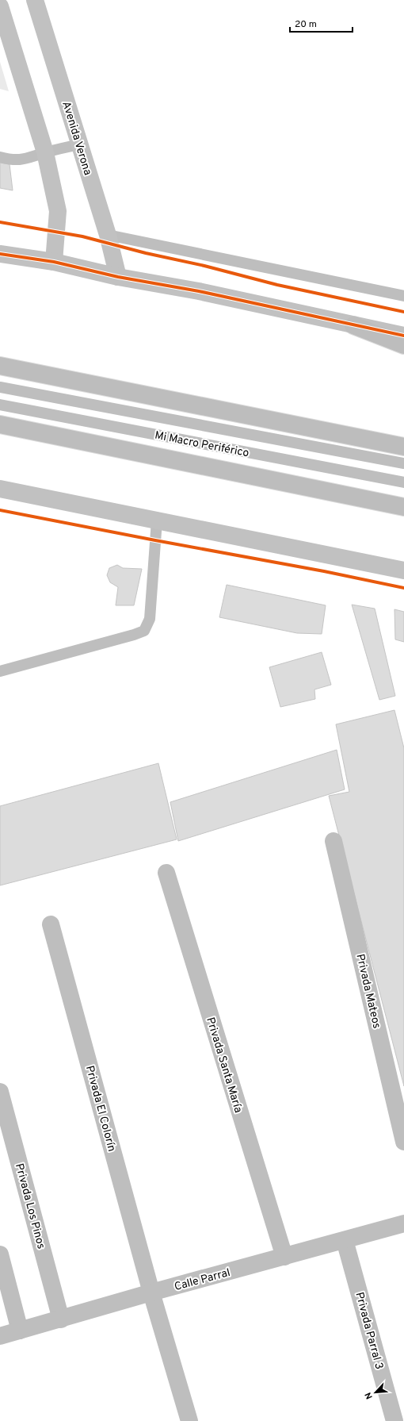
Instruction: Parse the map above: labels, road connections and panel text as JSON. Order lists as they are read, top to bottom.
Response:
{
  "streets": {
    "main road": ["Avenida Verona"],
    "street": [
      "Privada Mateos",
      "Privada Santa María",
      "Privada El Colorín",
      "Privada Los Pinos",
      "Calle Parral",
      "Privada Parral 3"
    ],
    "lane": ["Mi Macro Periférico"]
  },
  "crossings": [
    ["Privada Santa María", "Calle Parral"],
    ["Privada El Colorín", "Calle Parral"],
    ["Privada Los Pinos", "Calle Parral"],
    ["Calle Parral", "Privada Parral 3"]
  ],
  "scale_bar": "20 m",
  "north": "bottom left"
}
